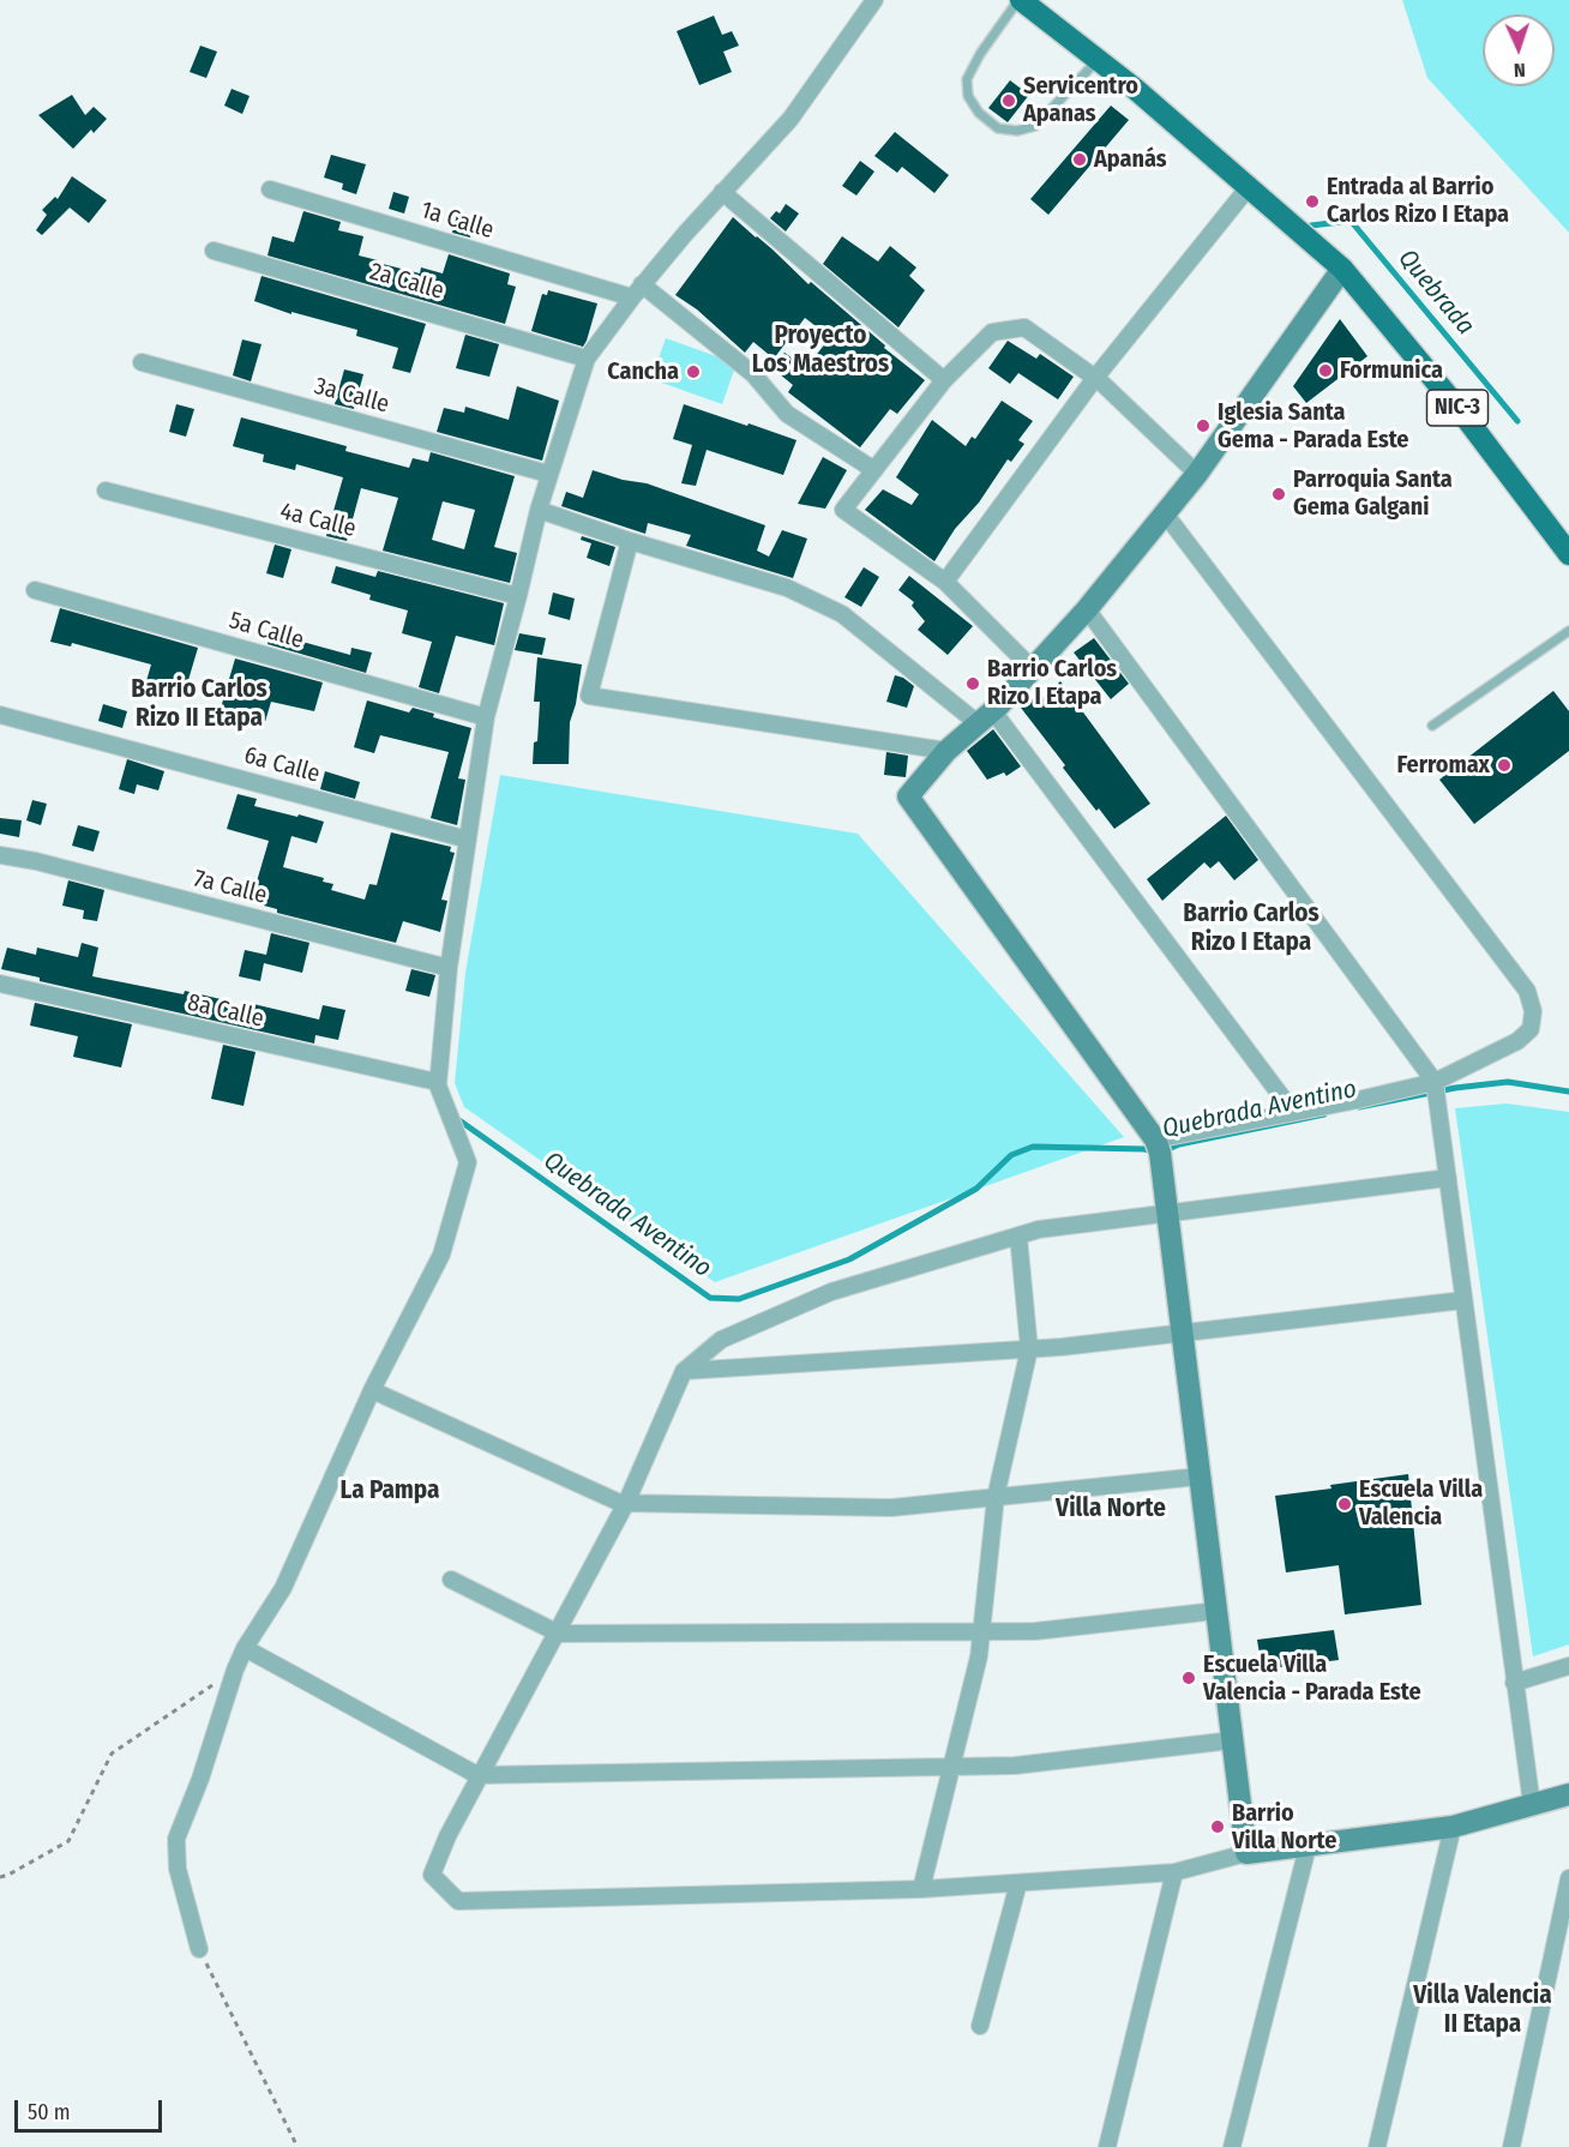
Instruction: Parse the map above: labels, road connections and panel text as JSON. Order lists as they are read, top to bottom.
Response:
{
  "streets": {
    "main road": ["NIC-3"],
    "street": [
      "1a Calle",
      "2a Calle",
      "3a Calle",
      "4a Calle",
      "5a Calle",
      "6a Calle",
      "7a Calle",
      "8a Calle"
    ]
  },
  "districts": [
    "Proyecto Los Maestros",
    "Barrio Carlos Rizo II Etapa",
    "Barrio Carlos Rizo I Etapa",
    "La Pampa",
    "Villa Norte",
    "Villa Valencia II Etapa"
  ],
  "water": ["Quebrada", "Quebrada Aventino"],
  "places": [
    "Servicentro Apanas",
    "Apanás",
    "Entrada al Barrio Carlos Rizo I Etapa",
    "Formunica",
    "Cancha",
    "Iglesia Santa Gema - Parada Este",
    "Parroquia Santa Gema Galgani",
    "Barrio Carlos Rizo I Etapa",
    "Ferromax",
    "Escuela Villa Valencia",
    "Escuela Villa Valencia - Parada Este",
    "Barrio Villa Norte"
  ],
  "scale_bar": "50 m",
  "north": "bottom"
}
